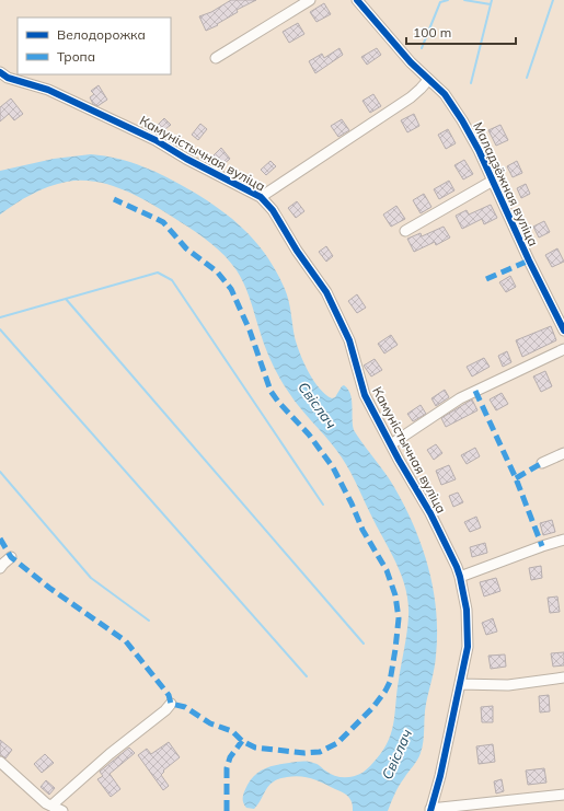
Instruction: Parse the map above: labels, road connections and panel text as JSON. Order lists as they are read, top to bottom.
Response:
{
  "streets": {
    "street": ["Камуністычная вуліца", "Маладзёжная вуліца"]
  },
  "water": ["Свіслач"],
  "legend": ["Велодорожка", "Тропа"],
  "scale_bar": "100 m"
}
